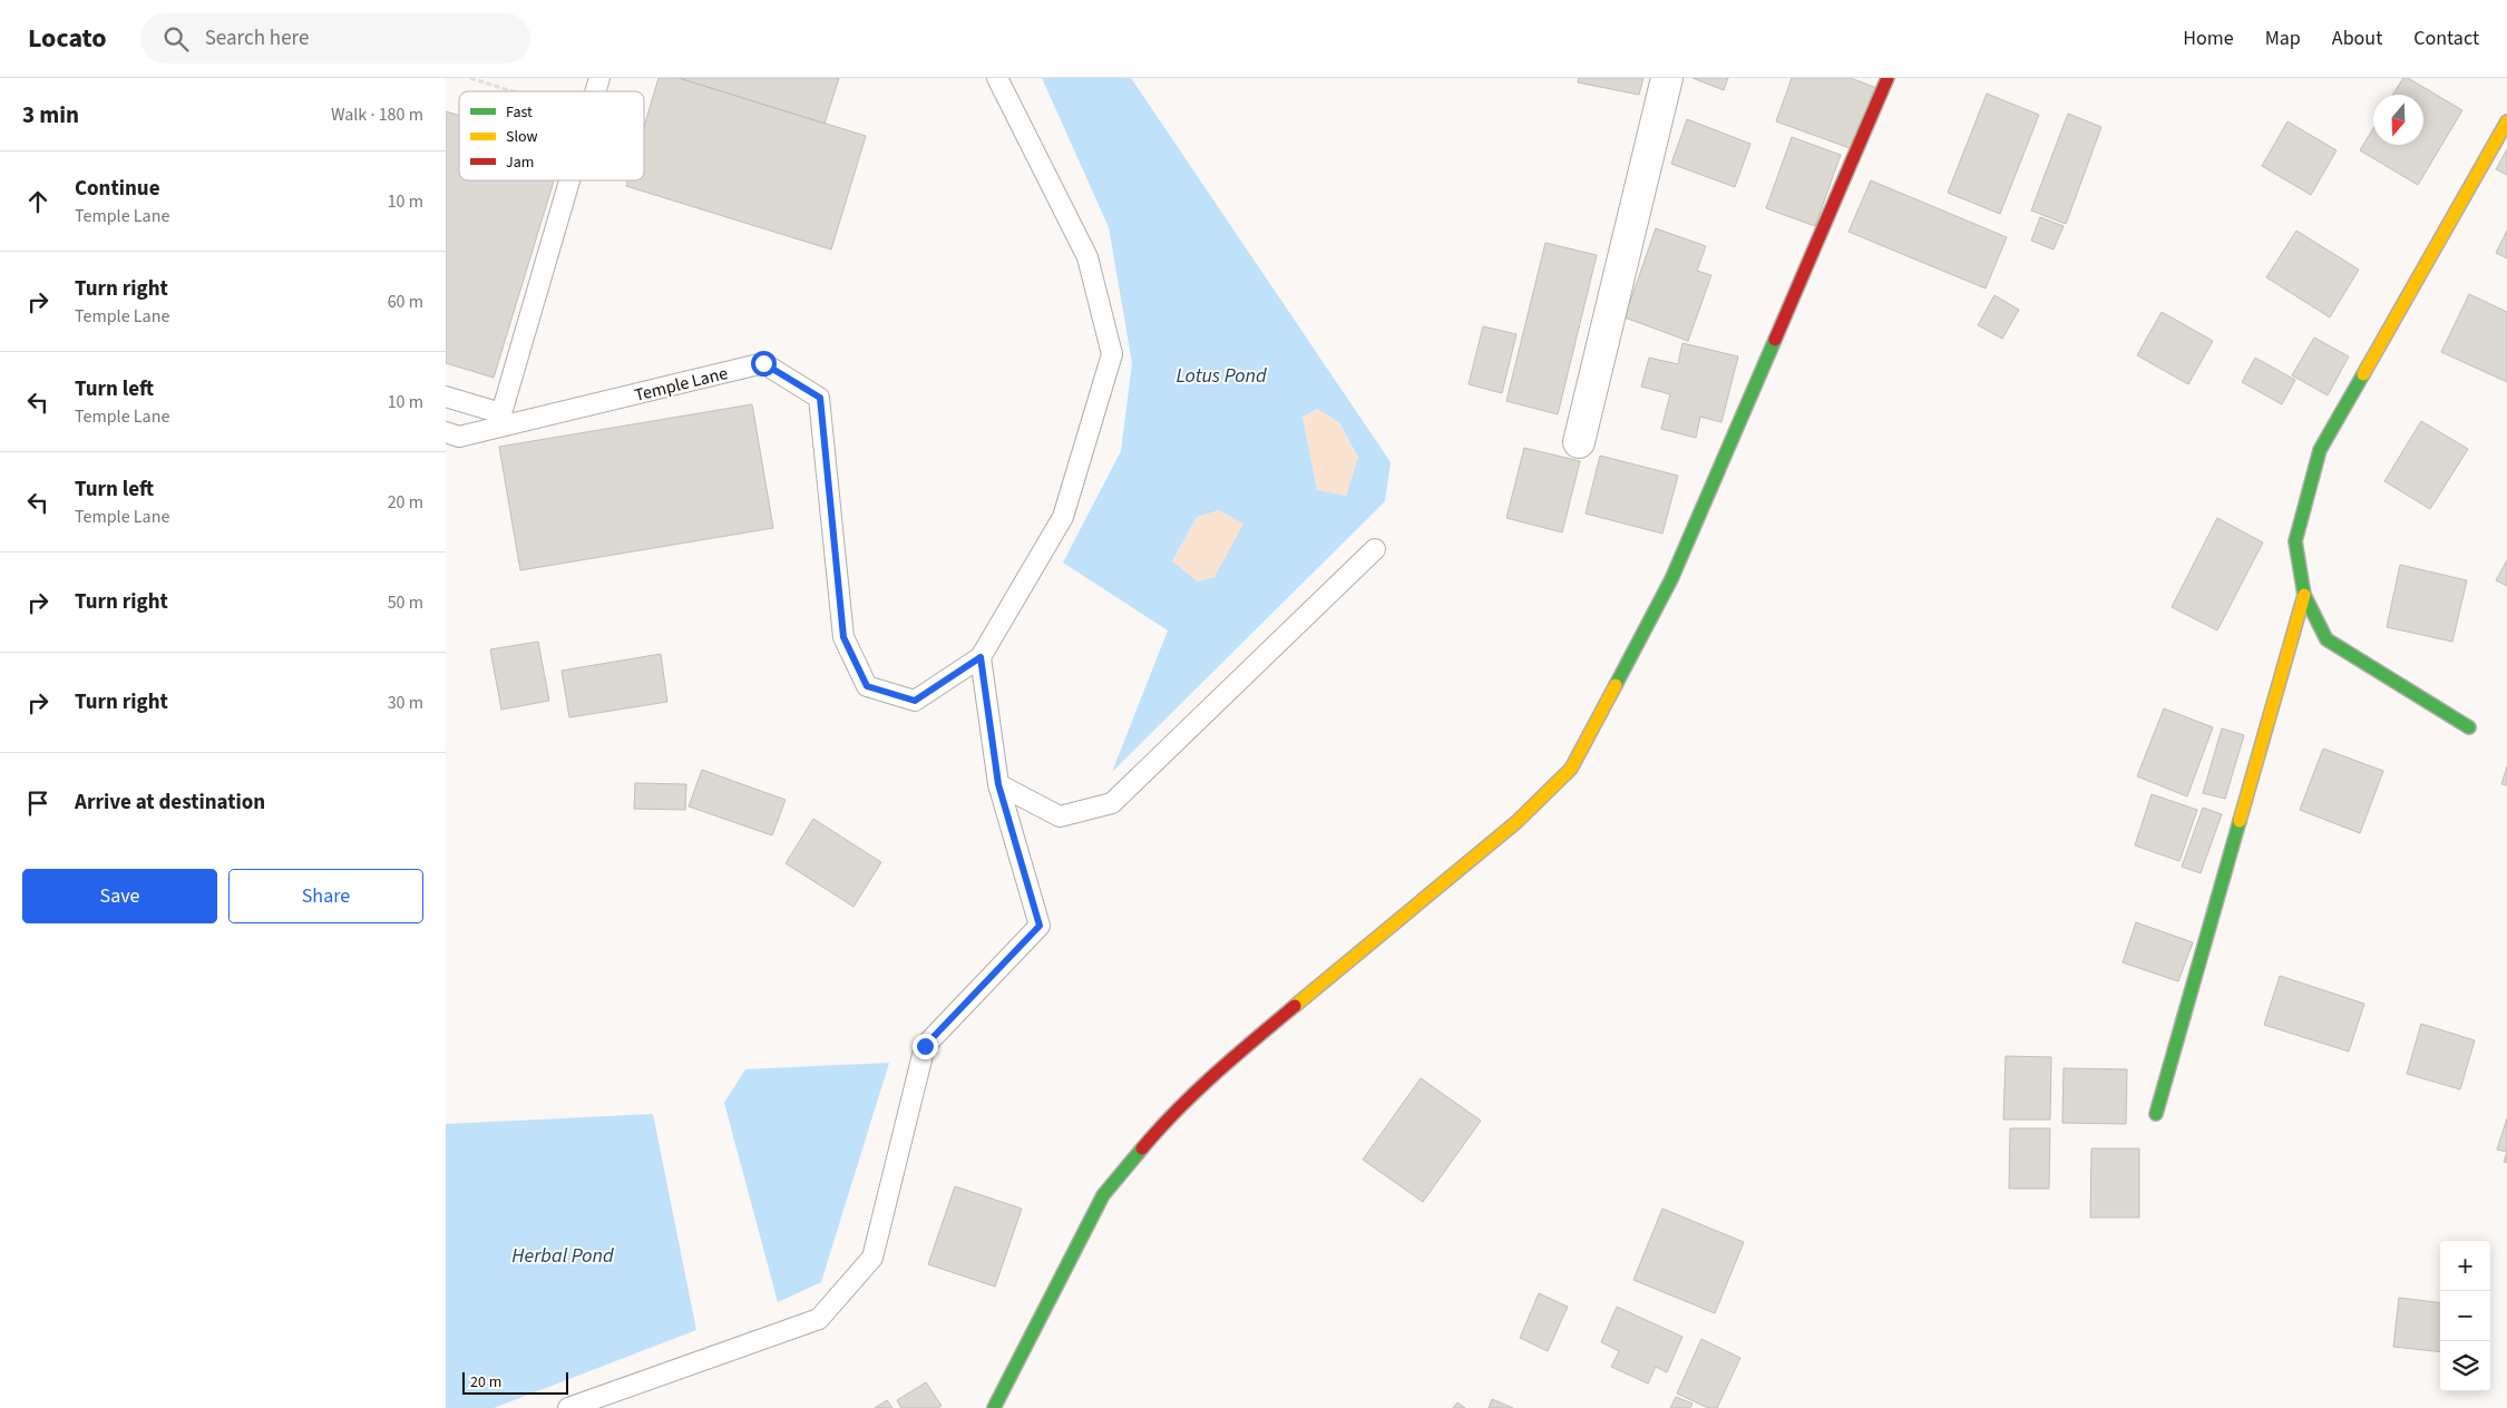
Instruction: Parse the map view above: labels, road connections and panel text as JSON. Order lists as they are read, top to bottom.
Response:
{
  "streets": {
    "lane": ["Temple Lane"]
  },
  "water": ["Lotus Pond", "Herbal Pond"],
  "legend": ["Fast", "Slow", "Jam"],
  "scale_bar": "20 m",
  "north": "bottom",
  "page": {
    "header": "Locato",
    "search": "Search here",
    "nav": [
      "Home",
      "Map",
      "About",
      "Contact"
    ],
    "heading": ["3 min", "Walk · 180 m"],
    "list": [
      ["Continue", "Temple Lane", "10 m"],
      ["Turn right", "Temple Lane", "60 m"],
      ["Turn left", "Temple Lane", "10 m"],
      ["Turn left", "Temple Lane", "20 m"],
      ["Turn right", "50 m"],
      ["Turn right", "30 m"],
      "Arrive at destination"
    ],
    "buttons": ["Save", "Share"],
    "map_buttons": ["+", "−"],
    "scale": "20 m"
  }
}
